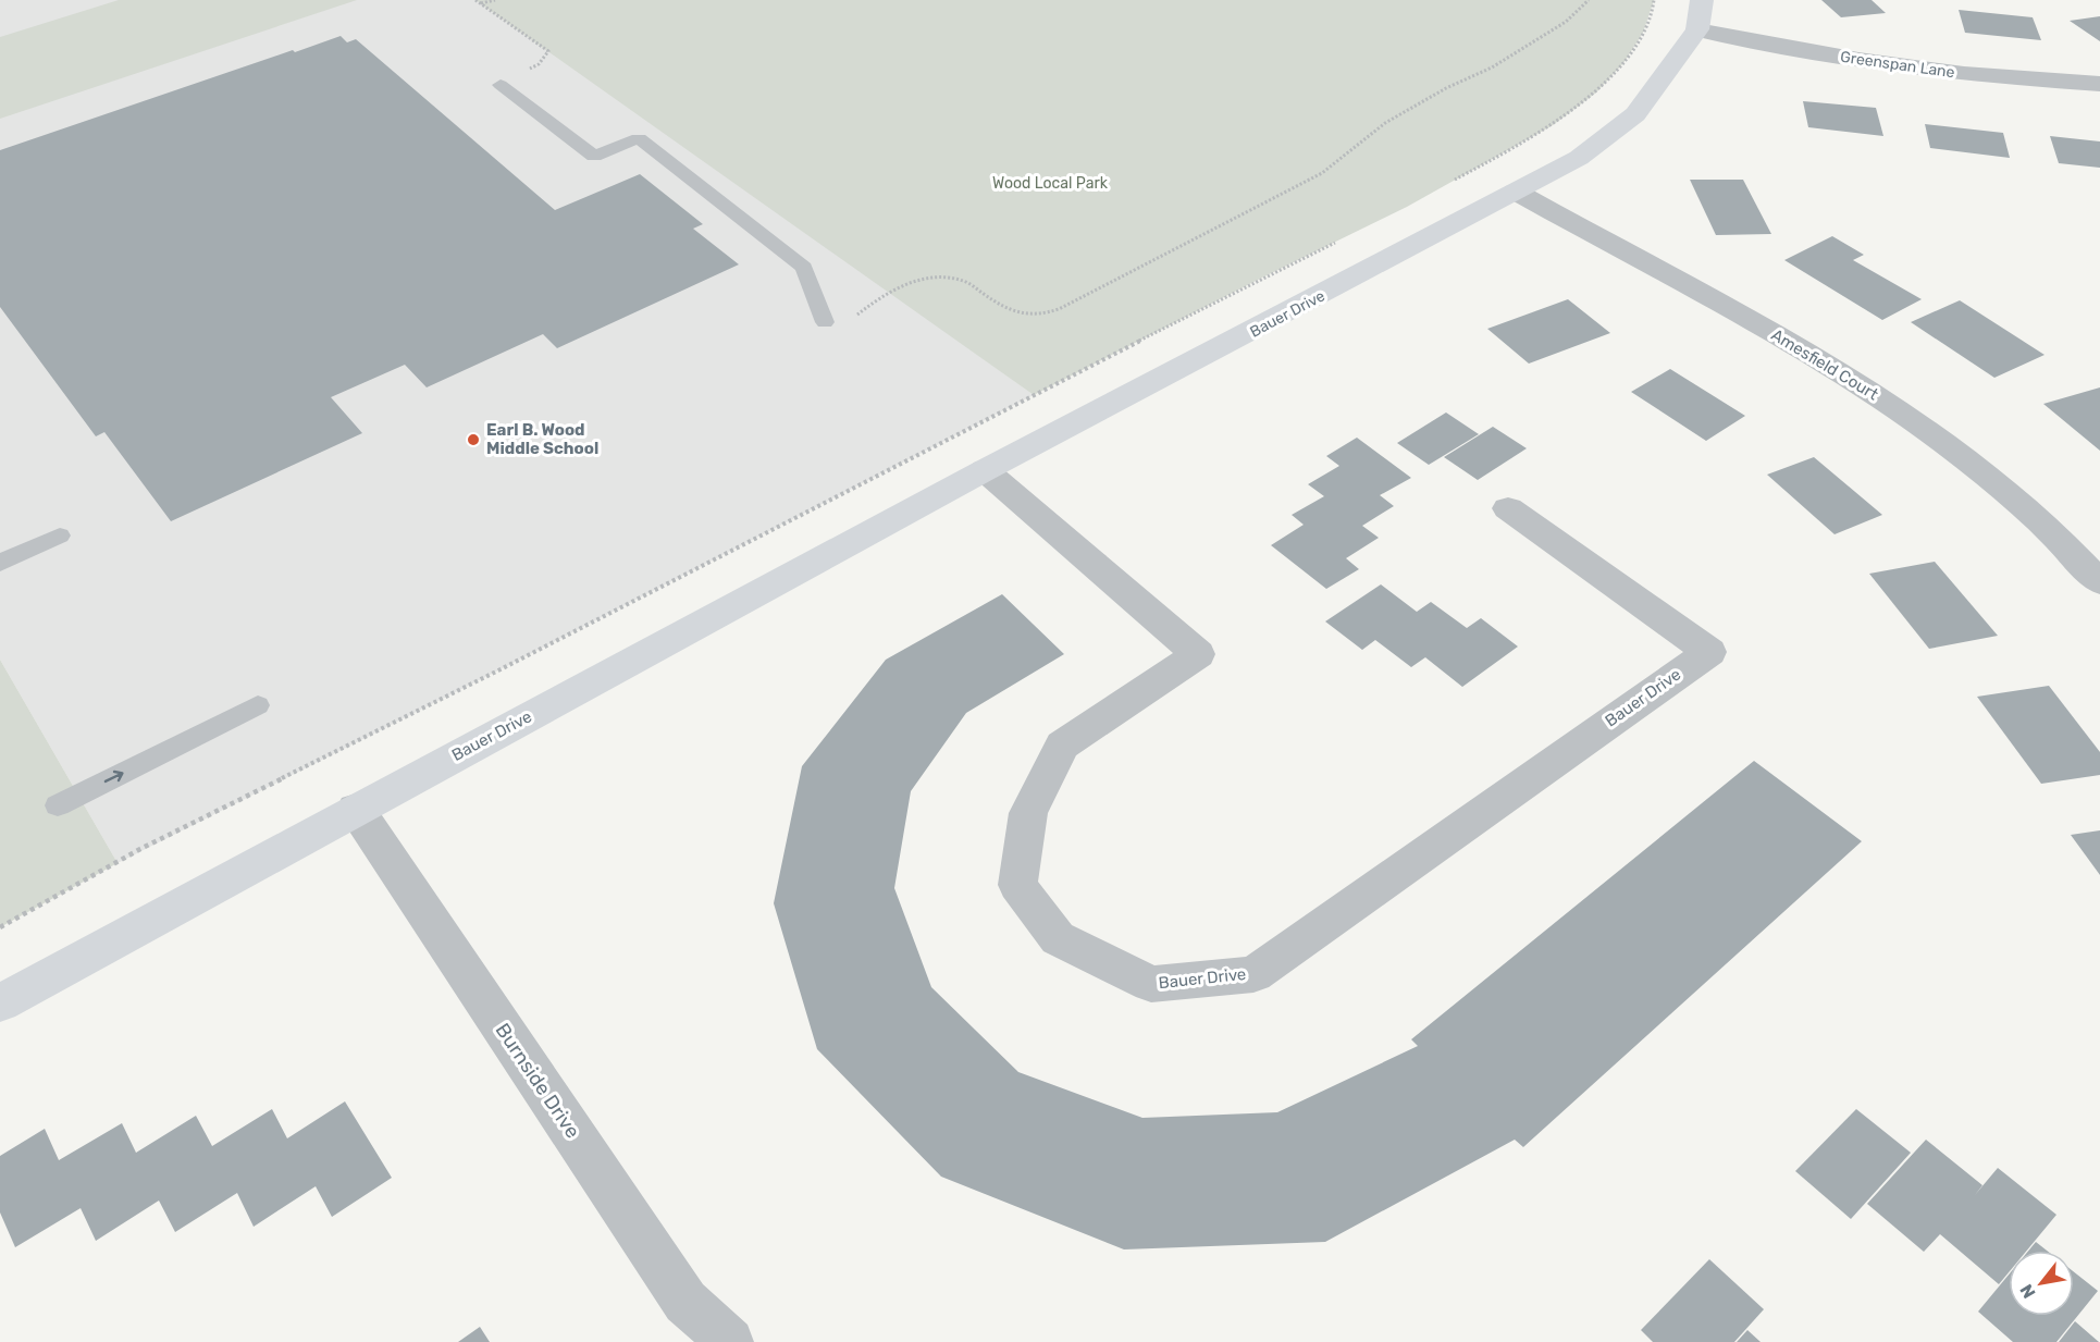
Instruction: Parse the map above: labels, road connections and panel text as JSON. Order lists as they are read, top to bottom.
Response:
{
  "streets": {
    "street": [
      "Greenspan Lane",
      "Bauer Drive",
      "Amesfield Court",
      "Burnside Drive"
    ]
  },
  "crossings": [
    ["Greenspan Lane", "Bauer Drive"],
    ["Bauer Drive", "Amesfield Court"],
    ["Bauer Drive", "Burnside Drive"]
  ],
  "parks": ["Wood Local Park"],
  "places": ["Earl B. Wood Middle School"],
  "north": "bottom left"
}
